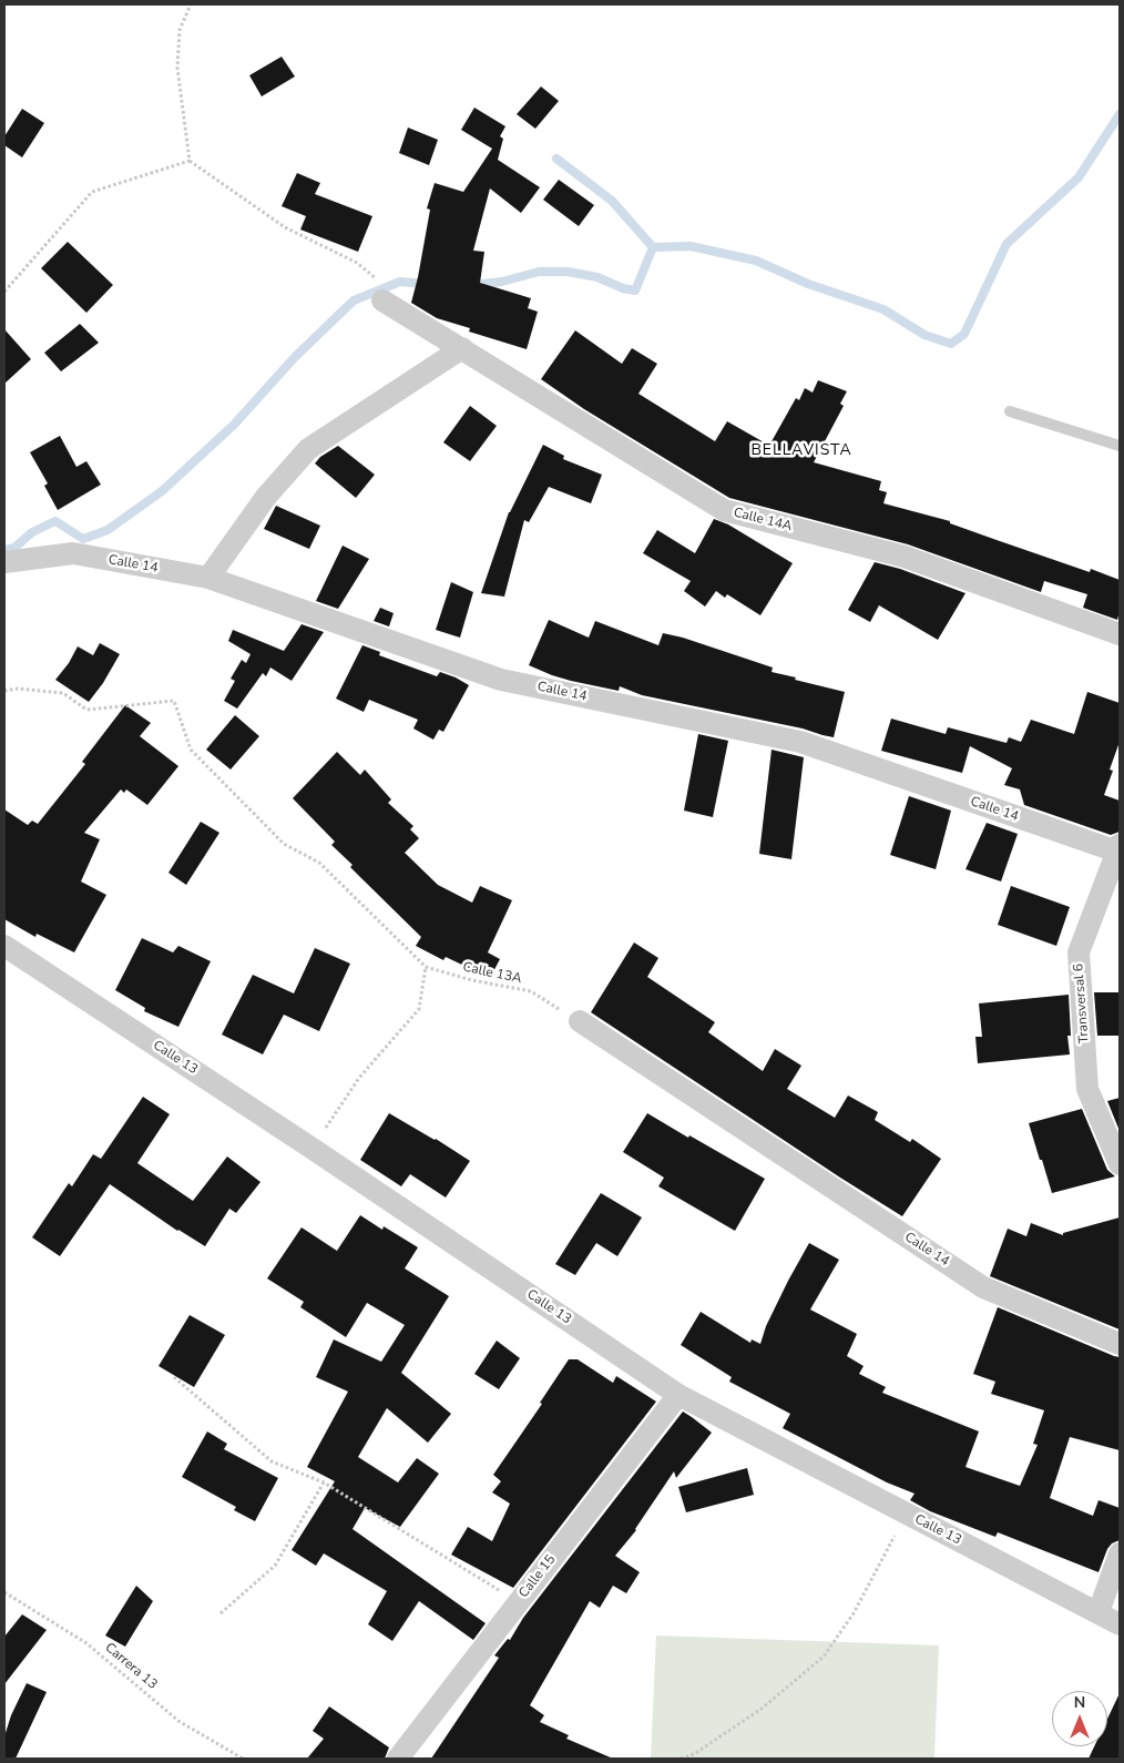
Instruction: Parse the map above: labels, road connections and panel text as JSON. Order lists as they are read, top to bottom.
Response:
{
  "streets": {
    "street": [
      "Calle 14A",
      "Calle 14",
      "Transversal 6",
      "Calle 13",
      "Calle 15"
    ],
    "path": ["Calle 13A", "Carrera 13"]
  },
  "crossings": [
    ["Calle 14", "Calle 13A"],
    ["Calle 14", "Transversal 6"],
    ["Calle 13", "Calle 15"]
  ],
  "districts": ["BELLAVISTA"],
  "north": "top"
}
